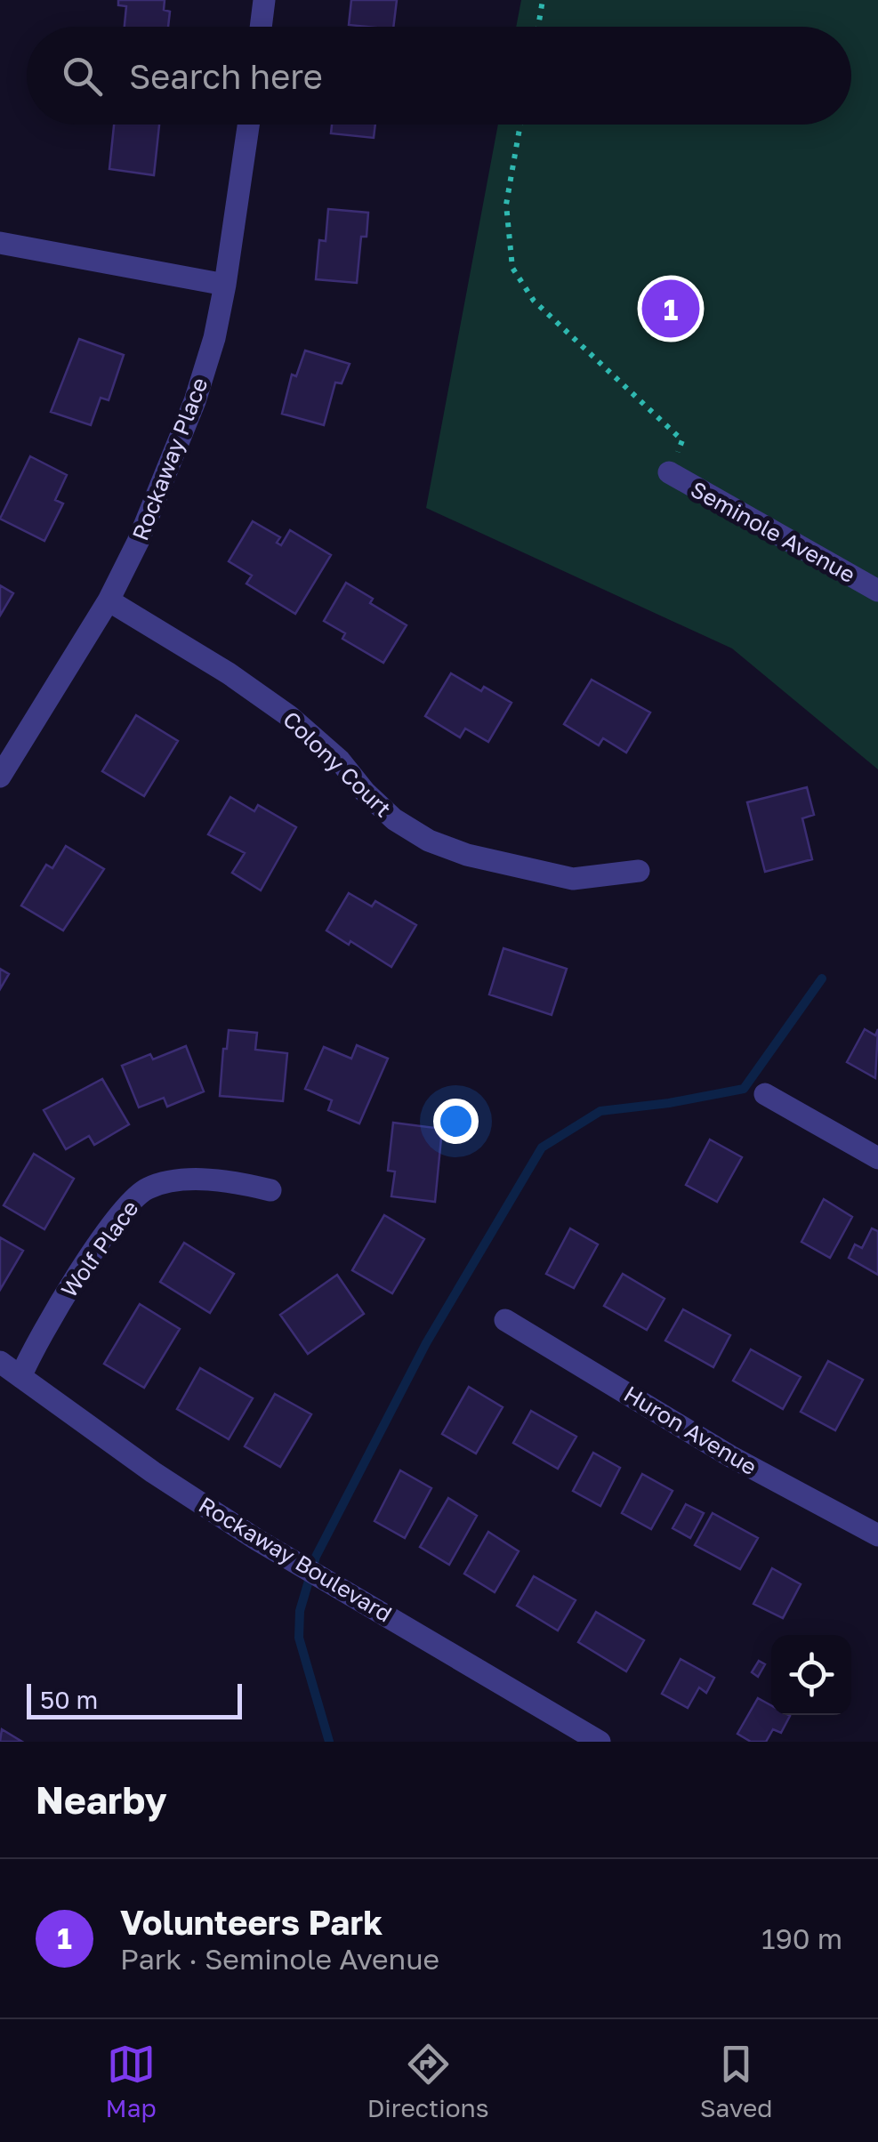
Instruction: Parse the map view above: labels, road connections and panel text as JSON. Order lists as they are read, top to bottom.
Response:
{
  "streets": {
    "street": [
      "Rockaway Place",
      "Seminole Avenue",
      "Colony Court",
      "Wolf Place",
      "Huron Avenue",
      "Rockaway Boulevard"
    ]
  },
  "crossings": [
    ["Rockaway Place", "Colony Court"],
    ["Wolf Place", "Rockaway Boulevard"]
  ],
  "scale_bar": "50 m",
  "page": {
    "search": "Search here",
    "pins": "1",
    "scale": "50 m",
    "heading": "Nearby",
    "list": [
      {
        "mark": "1",
        "name": "Volunteers Park",
        "note": "Park · Seminole Avenue",
        "value": "190 m"
      }
    ],
    "nav": ["Map", "Directions", "Saved"]
  }
}
